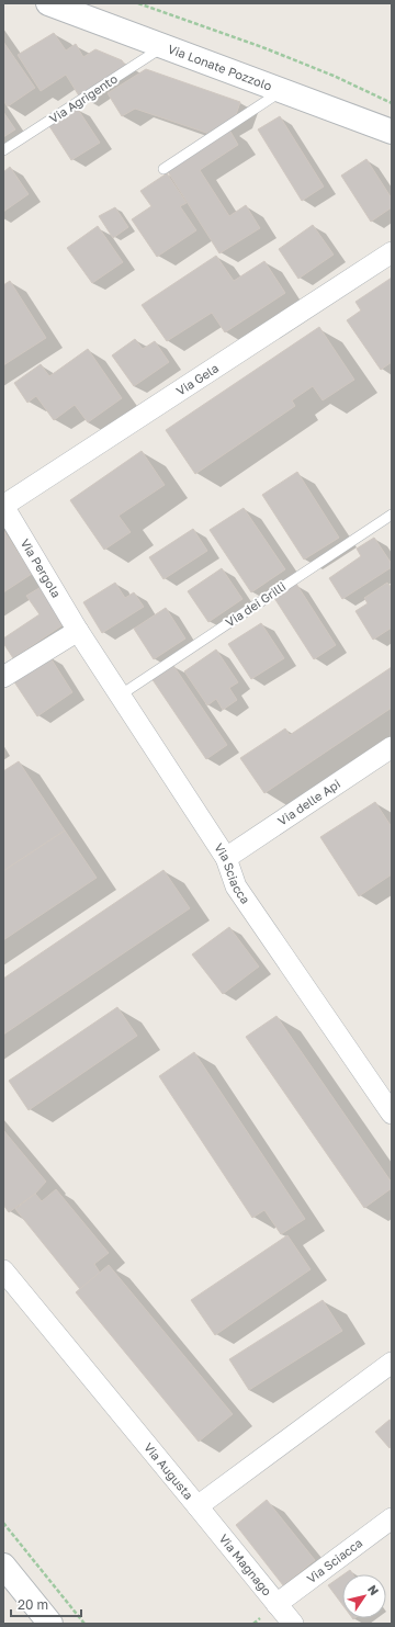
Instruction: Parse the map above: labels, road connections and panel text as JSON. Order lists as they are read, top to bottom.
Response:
{
  "streets": {
    "street": [
      "Via Lonate Pozzolo",
      "Via Gela",
      "Via Pergola",
      "Via delle Api",
      "Via Sciacca",
      "Via Augusta",
      "Via Magnago"
    ],
    "lane": ["Via Agrigento", "Via dei Grilli"]
  },
  "crossings": [
    ["Via Lonate Pozzolo", "Via Agrigento"],
    ["Via Gela", "Via Pergola"],
    ["Via Pergola", "Via Sciacca"],
    ["Via dei Grilli", "Via Sciacca"],
    ["Via delle Api", "Via Sciacca"],
    ["Via Sciacca", "Via Magnago"],
    ["Via Augusta", "Via Magnago"]
  ],
  "scale_bar": "20 m",
  "north": "top right"
}
